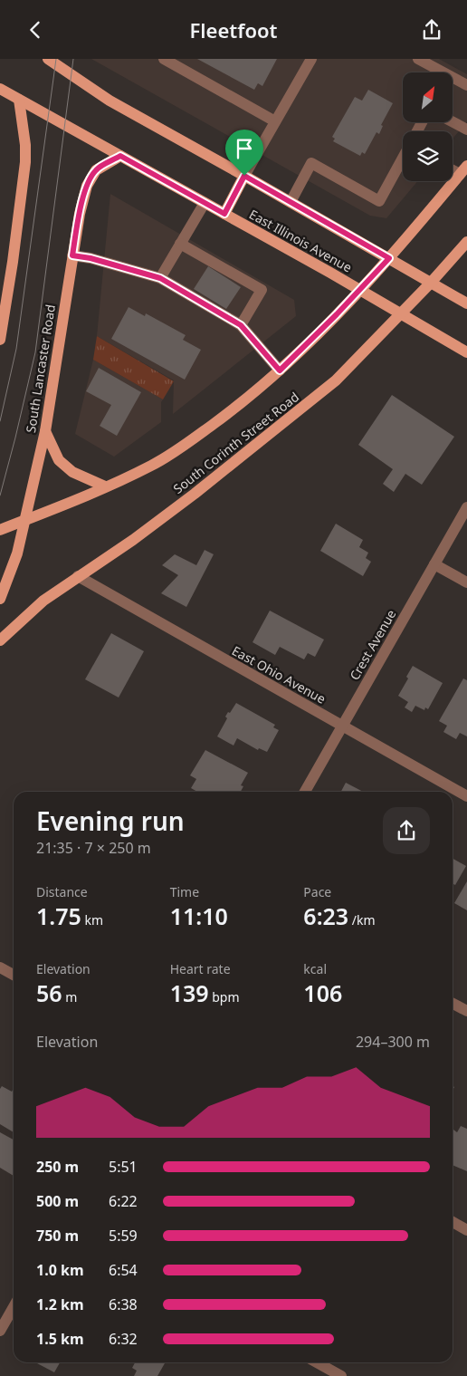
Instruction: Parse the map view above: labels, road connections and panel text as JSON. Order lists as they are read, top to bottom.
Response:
{
  "streets": {
    "main road": ["East Illinois Avenue", "South Lancaster Road", "South Corinth Street Road"],
    "street": ["Crest Avenue", "East Ohio Avenue"]
  },
  "crossings": [
    ["East Illinois Avenue", "South Lancaster Road"],
    ["East Illinois Avenue", "South Corinth Street Road"],
    ["South Corinth Street Road", "East Ohio Avenue"],
    ["Crest Avenue", "East Ohio Avenue"]
  ],
  "north": "top right",
  "page": {
    "header": "Fleetfoot",
    "heading": ["Evening run", "21:35 · 7 × 250 m"],
    "stats": [
      ["Distance", "1.75 km"],
      ["Time", "11:10"],
      ["Pace", "6:23 /km"],
      ["Elevation", "56 m"],
      ["Heart rate", "139 bpm"],
      ["kcal", "106"]
    ],
    "chart": ["Elevation", "294–300 m"],
    "list": [
      {
        "name": "250 m",
        "note": "5:51"
      },
      {
        "name": "500 m",
        "note": "6:22"
      },
      {
        "name": "750 m",
        "note": "5:59"
      },
      {
        "name": "1.0 km",
        "note": "6:54"
      },
      {
        "name": "1.2 km",
        "note": "6:38"
      },
      {
        "name": "1.5 km",
        "note": "6:32"
      }
    ]
  }
}
